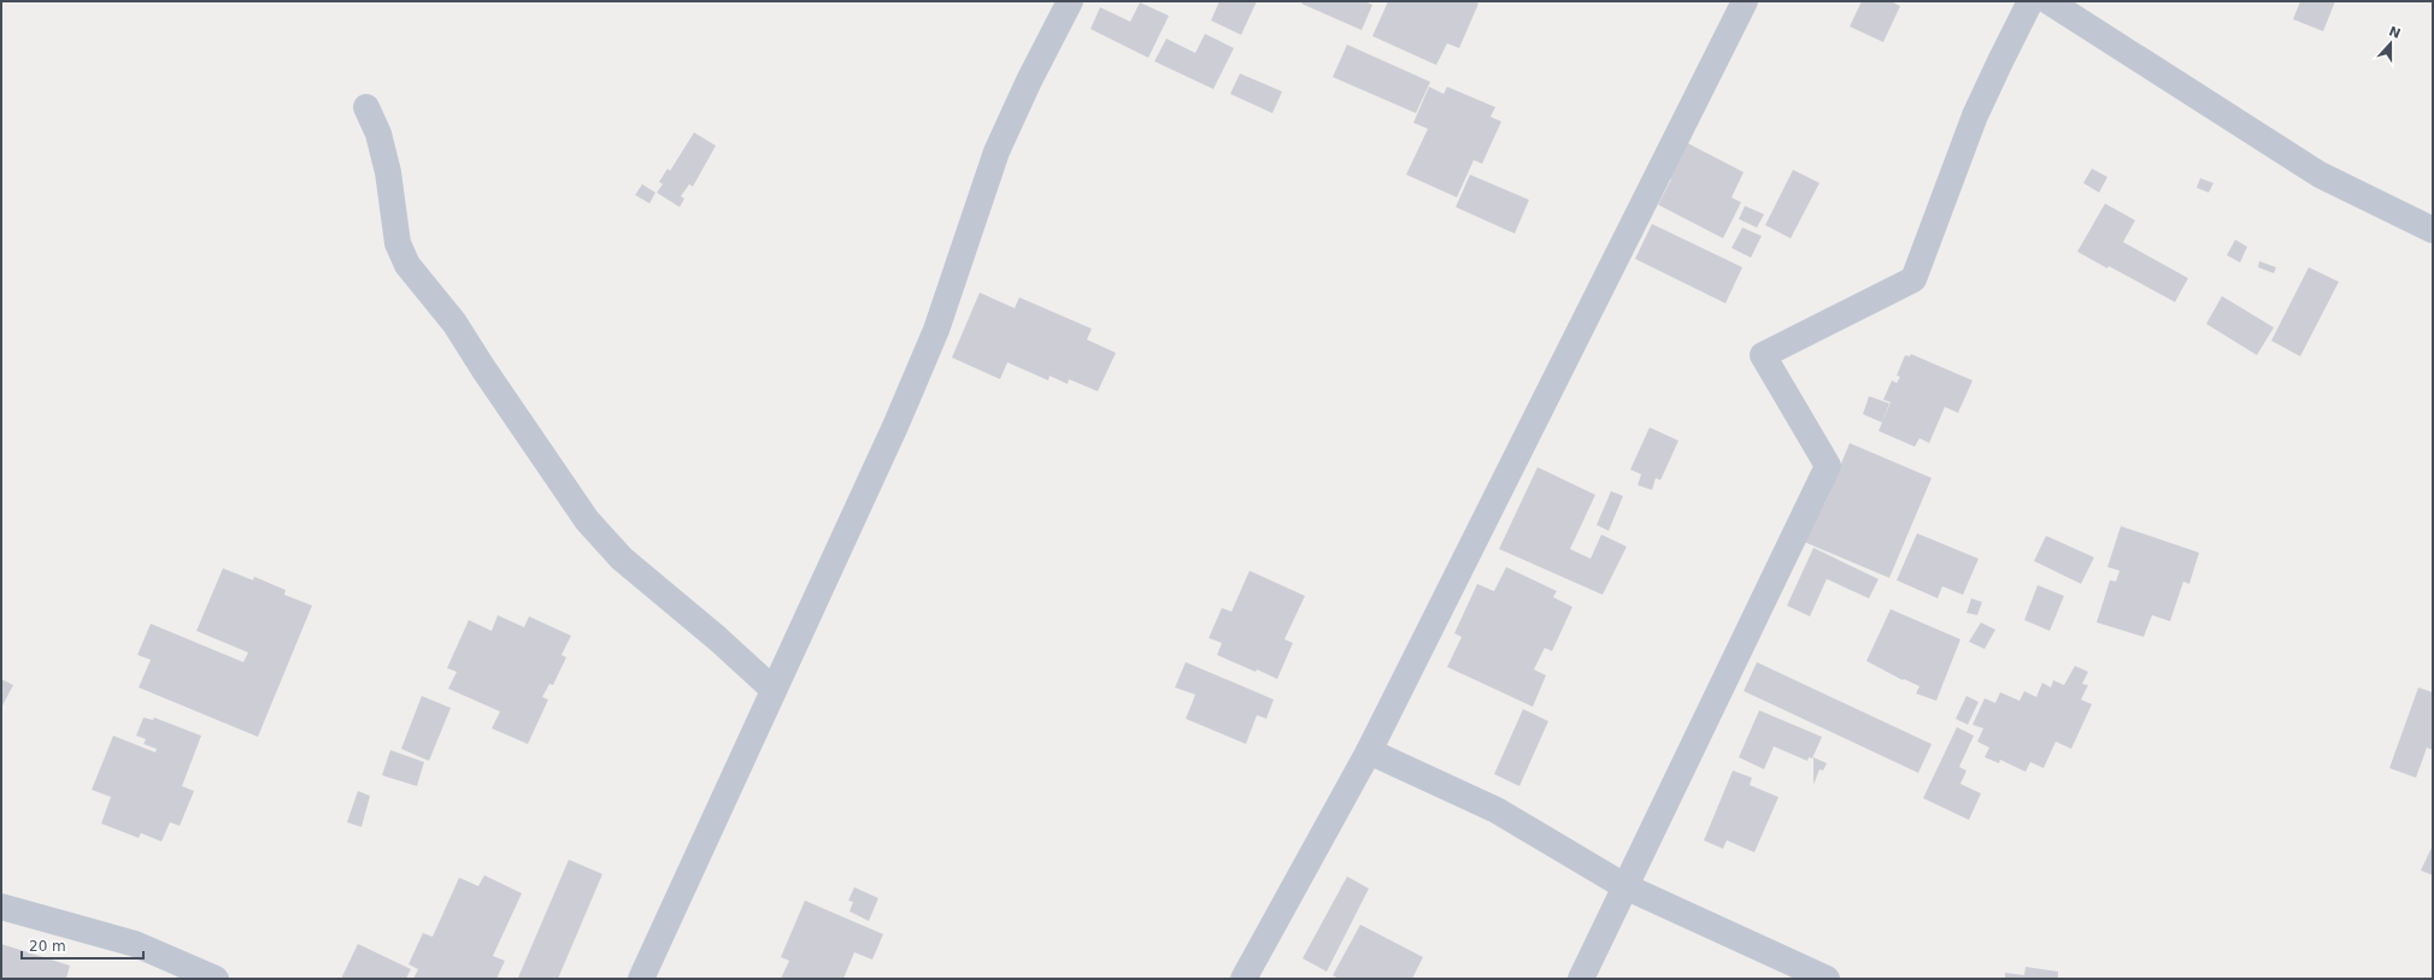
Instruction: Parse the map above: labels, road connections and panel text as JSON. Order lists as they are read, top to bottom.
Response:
{
  "scale_bar": "20 m",
  "north": "top"
}
